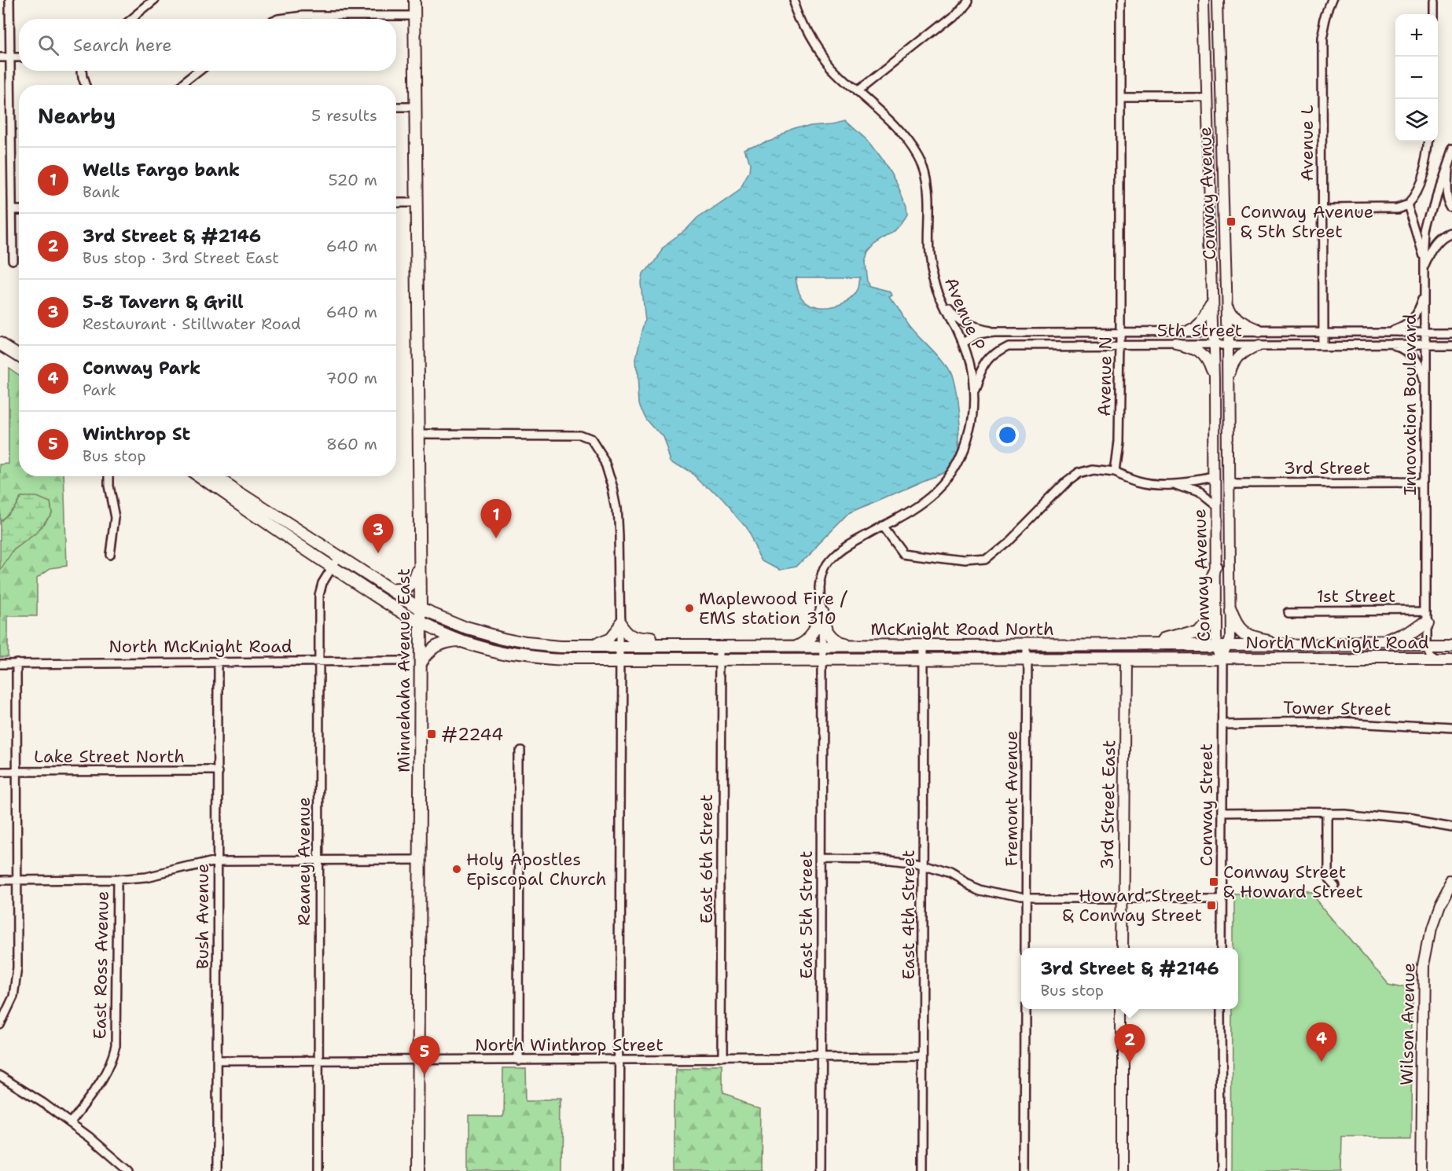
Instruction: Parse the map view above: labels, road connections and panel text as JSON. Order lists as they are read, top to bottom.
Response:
{
  "streets": {
    "main road": ["McKnight Road North", "North McKnight Road", "Minnehaha Avenue East"],
    "street": [
      "Avenue L",
      "Conway Avenue",
      "Avenue P",
      "5th Street",
      "Avenue N",
      "Innovation Boulevard",
      "3rd Street",
      "1st Street",
      "Tower Street",
      "Lake Street North",
      "Fremont Avenue",
      "3rd Street East",
      "Conway Street",
      "East 6th Street",
      "Reaney Avenue",
      "East 5th Street",
      "East 4th Street",
      "Bush Avenue",
      "East Ross Avenue",
      "Wilson Avenue",
      "North Winthrop Street"
    ]
  },
  "crossings": [
    ["Avenue L", "5th Street"],
    ["Conway Avenue", "5th Street"],
    ["Conway Avenue", "3rd Street"],
    ["Conway Avenue", "McKnight Road North"],
    ["Conway Avenue", "North McKnight Road"],
    ["Conway Avenue", "Conway Street"],
    ["Avenue P", "5th Street"],
    ["Avenue P", "McKnight Road North"],
    ["Avenue P", "East 5th Street"],
    ["5th Street", "Avenue N"],
    ["5th Street", "Innovation Boulevard"],
    ["Innovation Boulevard", "3rd Street"],
    ["Innovation Boulevard", "1st Street"],
    ["Innovation Boulevard", "North McKnight Road"],
    ["McKnight Road North", "North McKnight Road"],
    ["McKnight Road North", "Minnehaha Avenue East"],
    ["McKnight Road North", "Fremont Avenue"],
    ["McKnight Road North", "3rd Street East"],
    ["McKnight Road North", "Conway Street"],
    ["McKnight Road North", "East 6th Street"],
    ["McKnight Road North", "Reaney Avenue"],
    ["McKnight Road North", "East 5th Street"],
    ["McKnight Road North", "East 4th Street"],
    ["North McKnight Road", "Conway Street"],
    ["North McKnight Road", "Reaney Avenue"],
    ["North McKnight Road", "Bush Avenue"],
    ["Minnehaha Avenue East", "North Winthrop Street"],
    ["Tower Street", "Conway Street"],
    ["Lake Street North", "Bush Avenue"],
    ["East 6th Street", "North Winthrop Street"],
    ["Reaney Avenue", "North Winthrop Street"],
    ["East 5th Street", "North Winthrop Street"],
    ["East 4th Street", "North Winthrop Street"],
    ["Bush Avenue", "North Winthrop Street"]
  ],
  "places": {
    "transit": [
      "Conway Avenue & 5th Street",
      "#2244",
      "Conway Street & Howard Street",
      "Howard Street & Conway Street"
    ],
    "other": ["Maplewood Fire / EMS station 310", "Holy Apostles Episcopal Church"]
  },
  "page": {
    "map_buttons": ["+", "−"],
    "search": "Search here",
    "heading": ["Nearby", "5 results"],
    "list": [
      {
        "mark": "1",
        "name": "Wells Fargo bank",
        "note": "Bank",
        "value": "520 m"
      },
      {
        "mark": "2",
        "name": "3rd Street & #2146",
        "note": "Bus stop · 3rd Street East",
        "value": "640 m"
      },
      {
        "mark": "3",
        "name": "5-8 Tavern & Grill",
        "note": "Restaurant · Stillwater Road",
        "value": "640 m"
      },
      {
        "mark": "4",
        "name": "Conway Park",
        "note": "Park",
        "value": "700 m"
      },
      {
        "mark": "5",
        "name": "Winthrop St",
        "note": "Bus stop",
        "value": "860 m"
      }
    ],
    "pins": [
      "1",
      "3",
      "4",
      "2",
      "5"
    ],
    "popup": ["3rd Street & #2146", "Bus stop"]
  }
}
